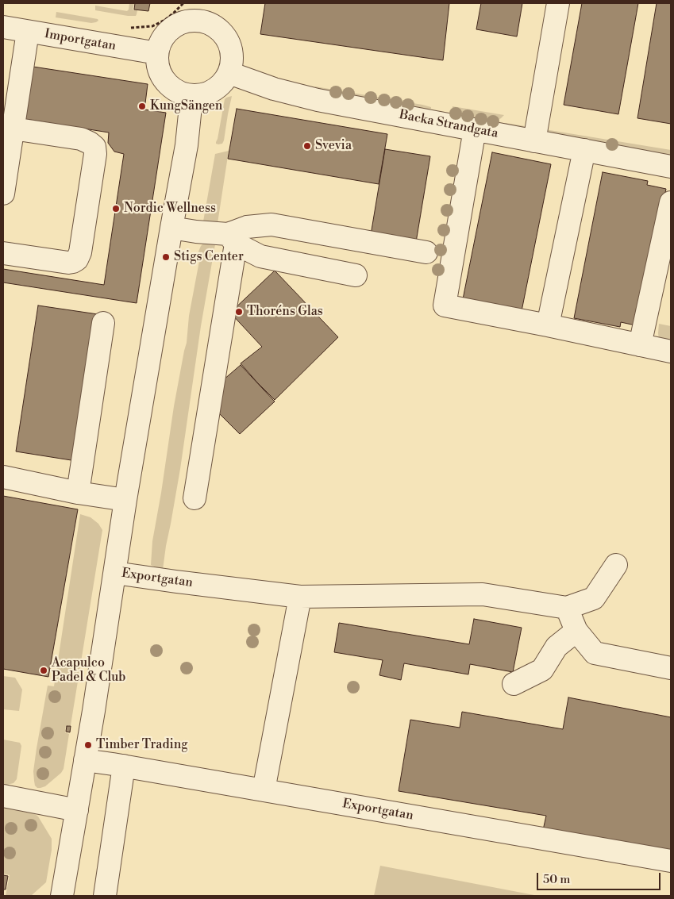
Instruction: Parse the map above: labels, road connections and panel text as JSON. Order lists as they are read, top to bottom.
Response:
{
  "streets": {
    "street": ["Importgatan", "Backa Strandgata", "Exportgatan"]
  },
  "crossings": [
    ["Importgatan", "Backa Strandgata"],
    ["Importgatan", "Exportgatan"],
    ["Backa Strandgata", "Exportgatan"]
  ],
  "places": [
    "KungSängen",
    "Svevia",
    "Nordic Wellness",
    "Stigs Center",
    "Thoréns Glas",
    "Acapulco Padel & Club",
    "Timber Trading"
  ],
  "scale_bar": "50 m"
}
